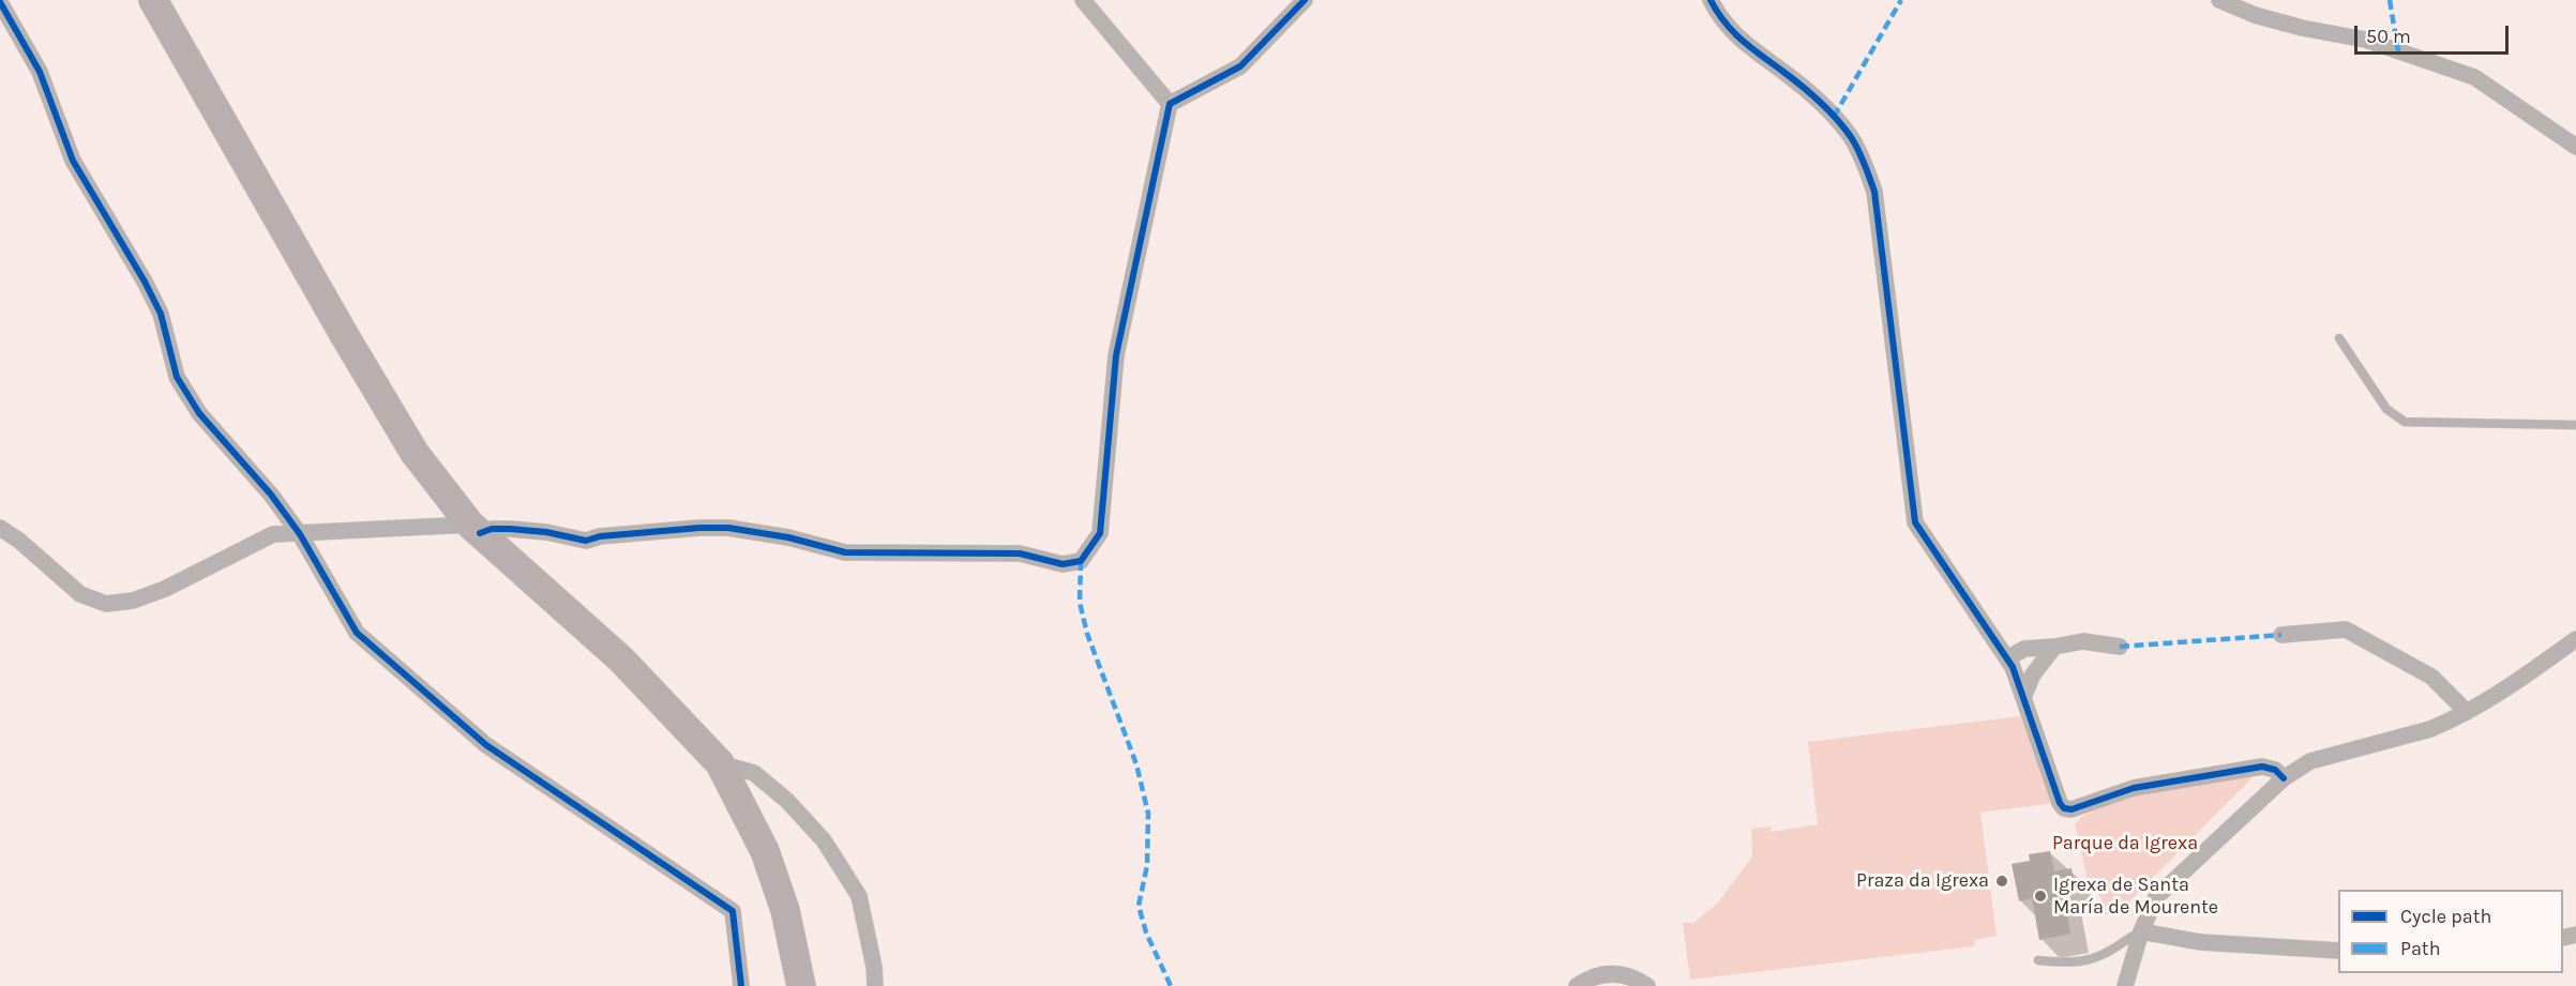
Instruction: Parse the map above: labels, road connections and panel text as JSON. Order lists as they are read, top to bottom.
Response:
{
  "parks": ["Parque da Igrexa"],
  "places": ["Praza da Igrexa", "Igrexa de Santa María de Mourente"],
  "legend": ["Cycle path", "Path"],
  "scale_bar": "50 m"
}
